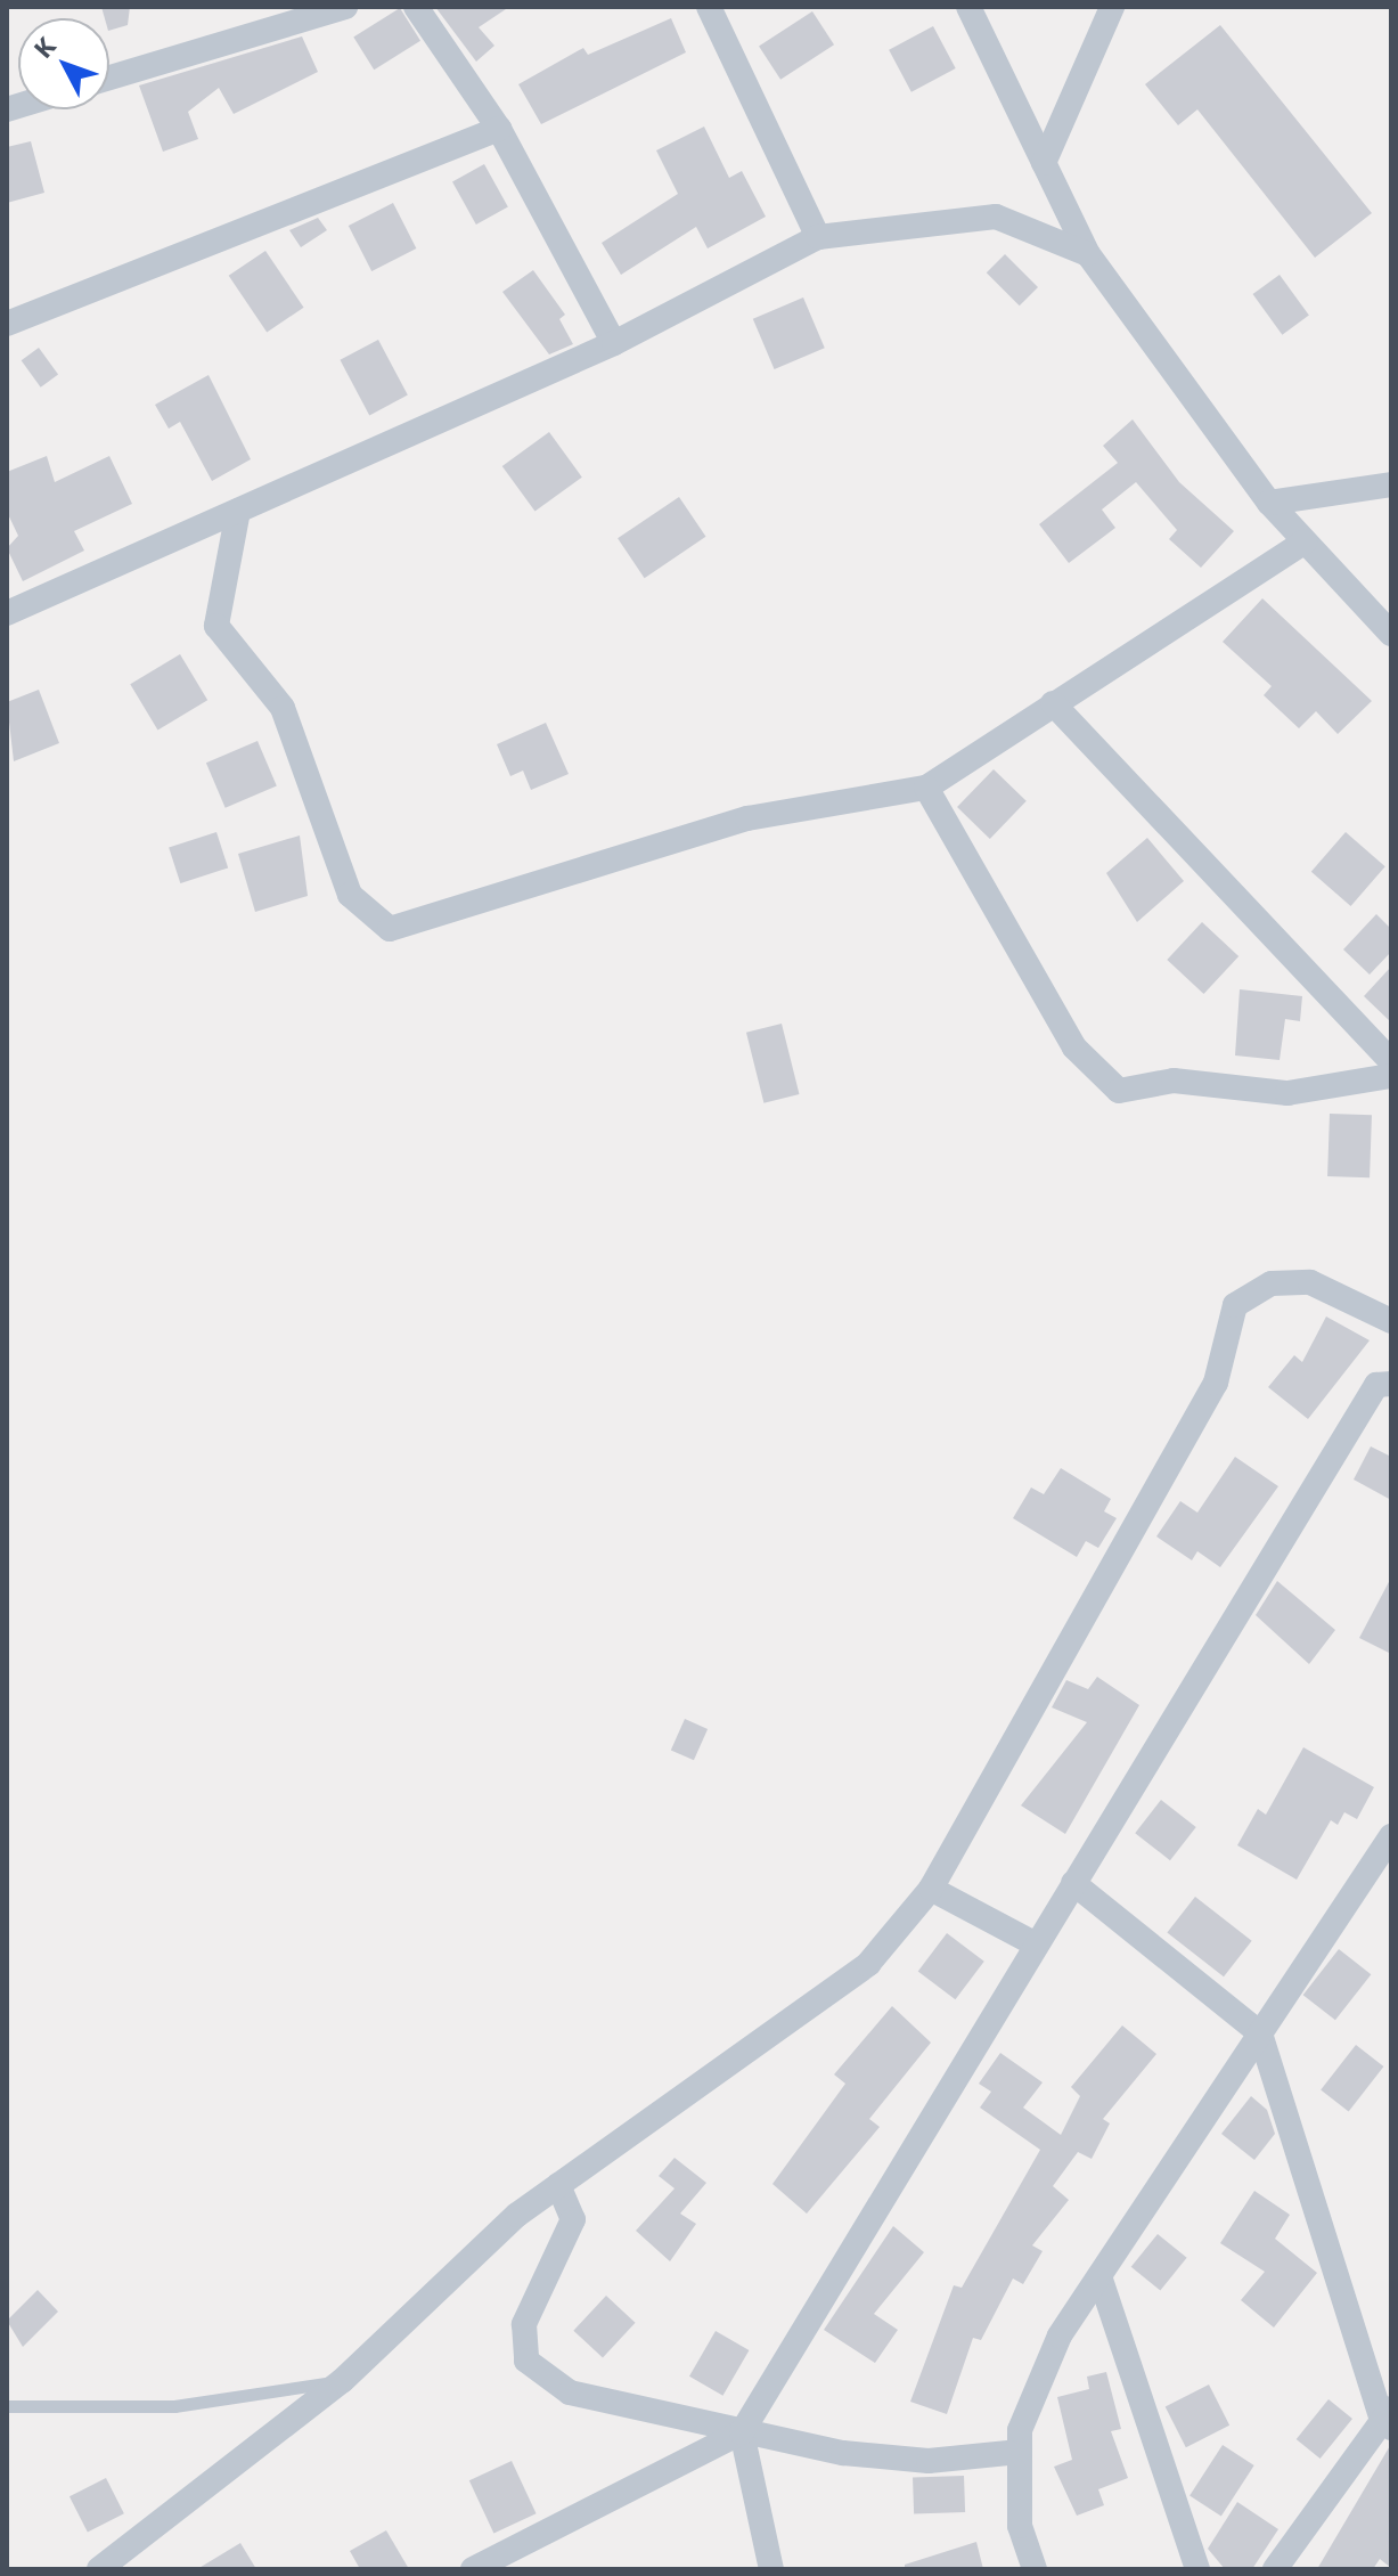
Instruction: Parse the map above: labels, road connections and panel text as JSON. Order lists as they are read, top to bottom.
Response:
{
  "north": "top left"
}
